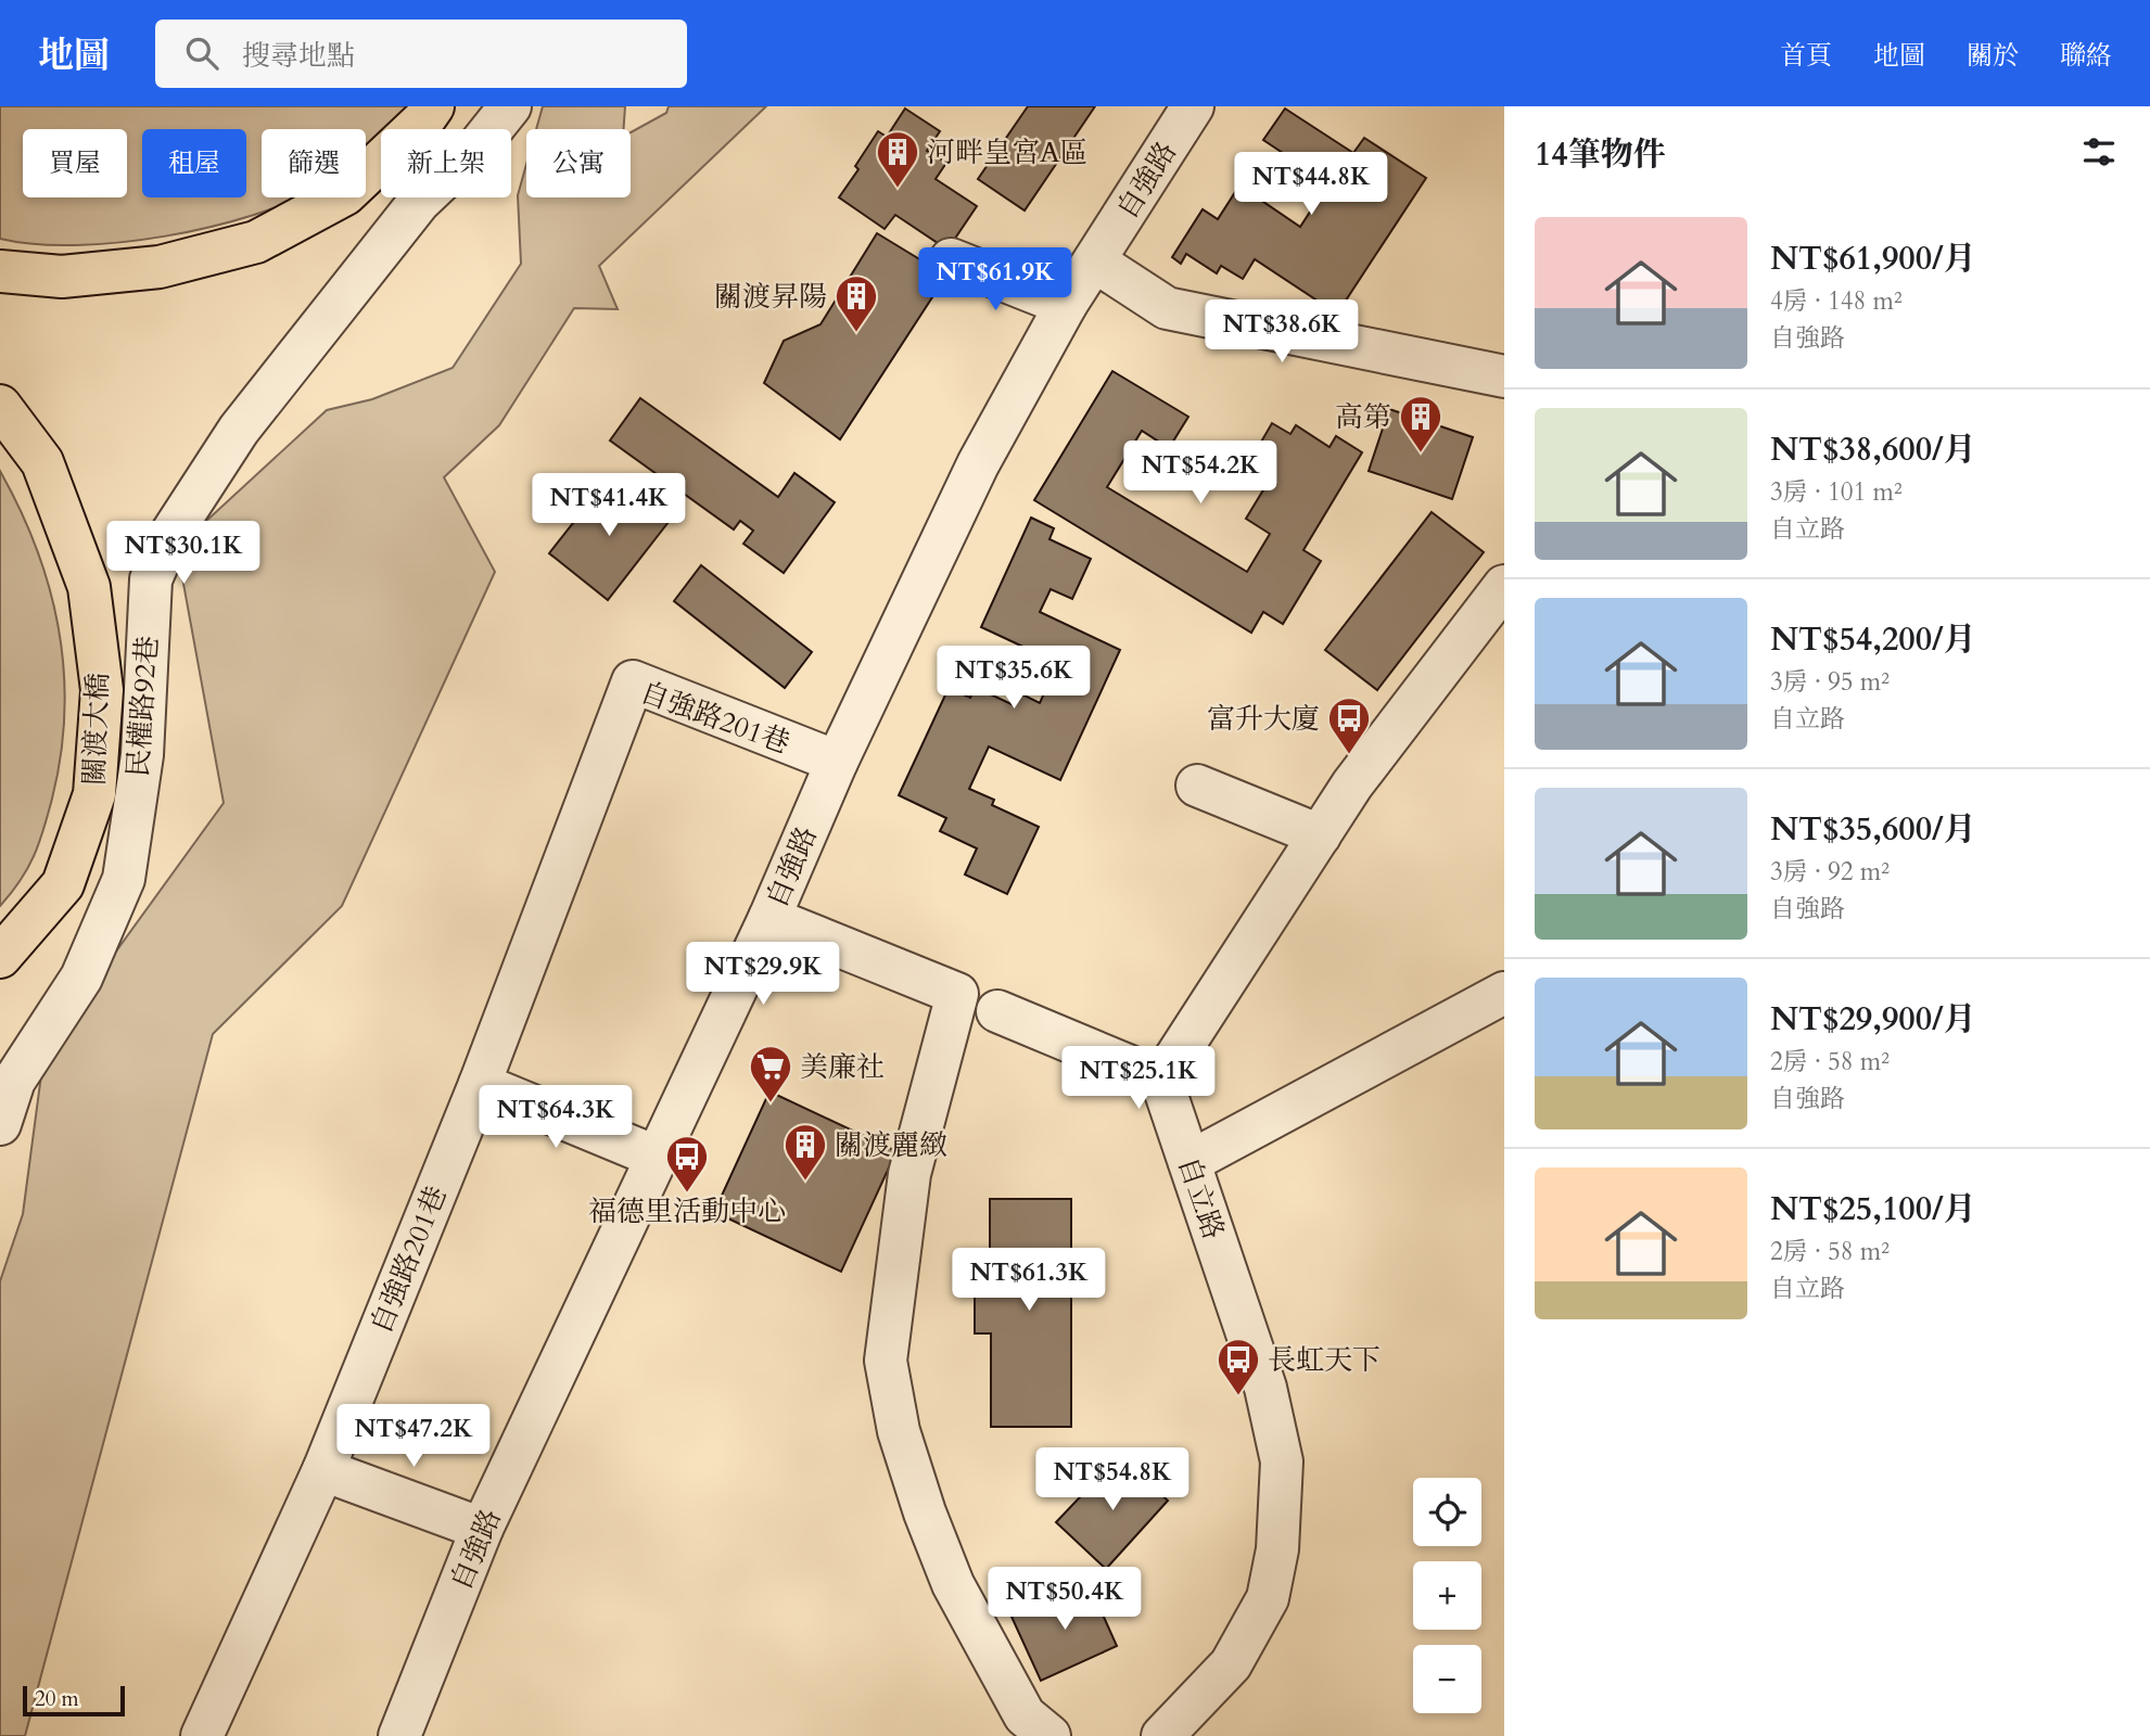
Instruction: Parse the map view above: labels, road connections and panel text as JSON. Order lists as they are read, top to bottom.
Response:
{
  "streets": {
    "main road": ["關渡大橋"],
    "street": [
      "自強路",
      "民權路92巷",
      "自強路201巷",
      "自立路"
    ]
  },
  "crossings": [
    ["自強路", "自強路201巷"]
  ],
  "places": {
    "building": [
      "河畔皇宮A區",
      "關渡昇陽",
      "高第",
      "關渡麗緻"
    ],
    "bus stop": ["富升大廈", "福德里活動中心", "長虹天下"],
    "supermarket": ["美廉社"]
  },
  "scale_bar": "20 m",
  "page": {
    "header": "地圖",
    "search": "搜尋地點",
    "nav": [
      "首頁",
      "地圖",
      "關於",
      "聯絡"
    ],
    "heading": "14筆物件",
    "chip": [
      "買屋",
      "租屋",
      "篩選",
      "新上架",
      "公寓"
    ],
    "price": [
      "NT$44.8K",
      "NT$61.9K",
      "NT$38.6K",
      "NT$54.2K",
      "NT$41.4K",
      "NT$30.1K",
      "NT$35.6K",
      "NT$29.9K",
      "NT$25.1K",
      "NT$64.3K",
      "NT$61.3K",
      "NT$47.2K",
      "NT$54.8K",
      "NT$50.4K"
    ],
    "list": [
      {
        "name": "NT$61,900/月",
        "note": "4房 · 148 m² · 自強路"
      },
      {
        "name": "NT$38,600/月",
        "note": "3房 · 101 m² · 自立路"
      },
      {
        "name": "NT$54,200/月",
        "note": "3房 · 95 m² · 自立路"
      },
      {
        "name": "NT$35,600/月",
        "note": "3房 · 92 m² · 自強路"
      },
      {
        "name": "NT$29,900/月",
        "note": "2房 · 58 m² · 自強路"
      },
      {
        "name": "NT$25,100/月",
        "note": "2房 · 58 m² · 自立路"
      }
    ],
    "map_buttons": ["+", "−"],
    "scale": "20 m"
  }
}
